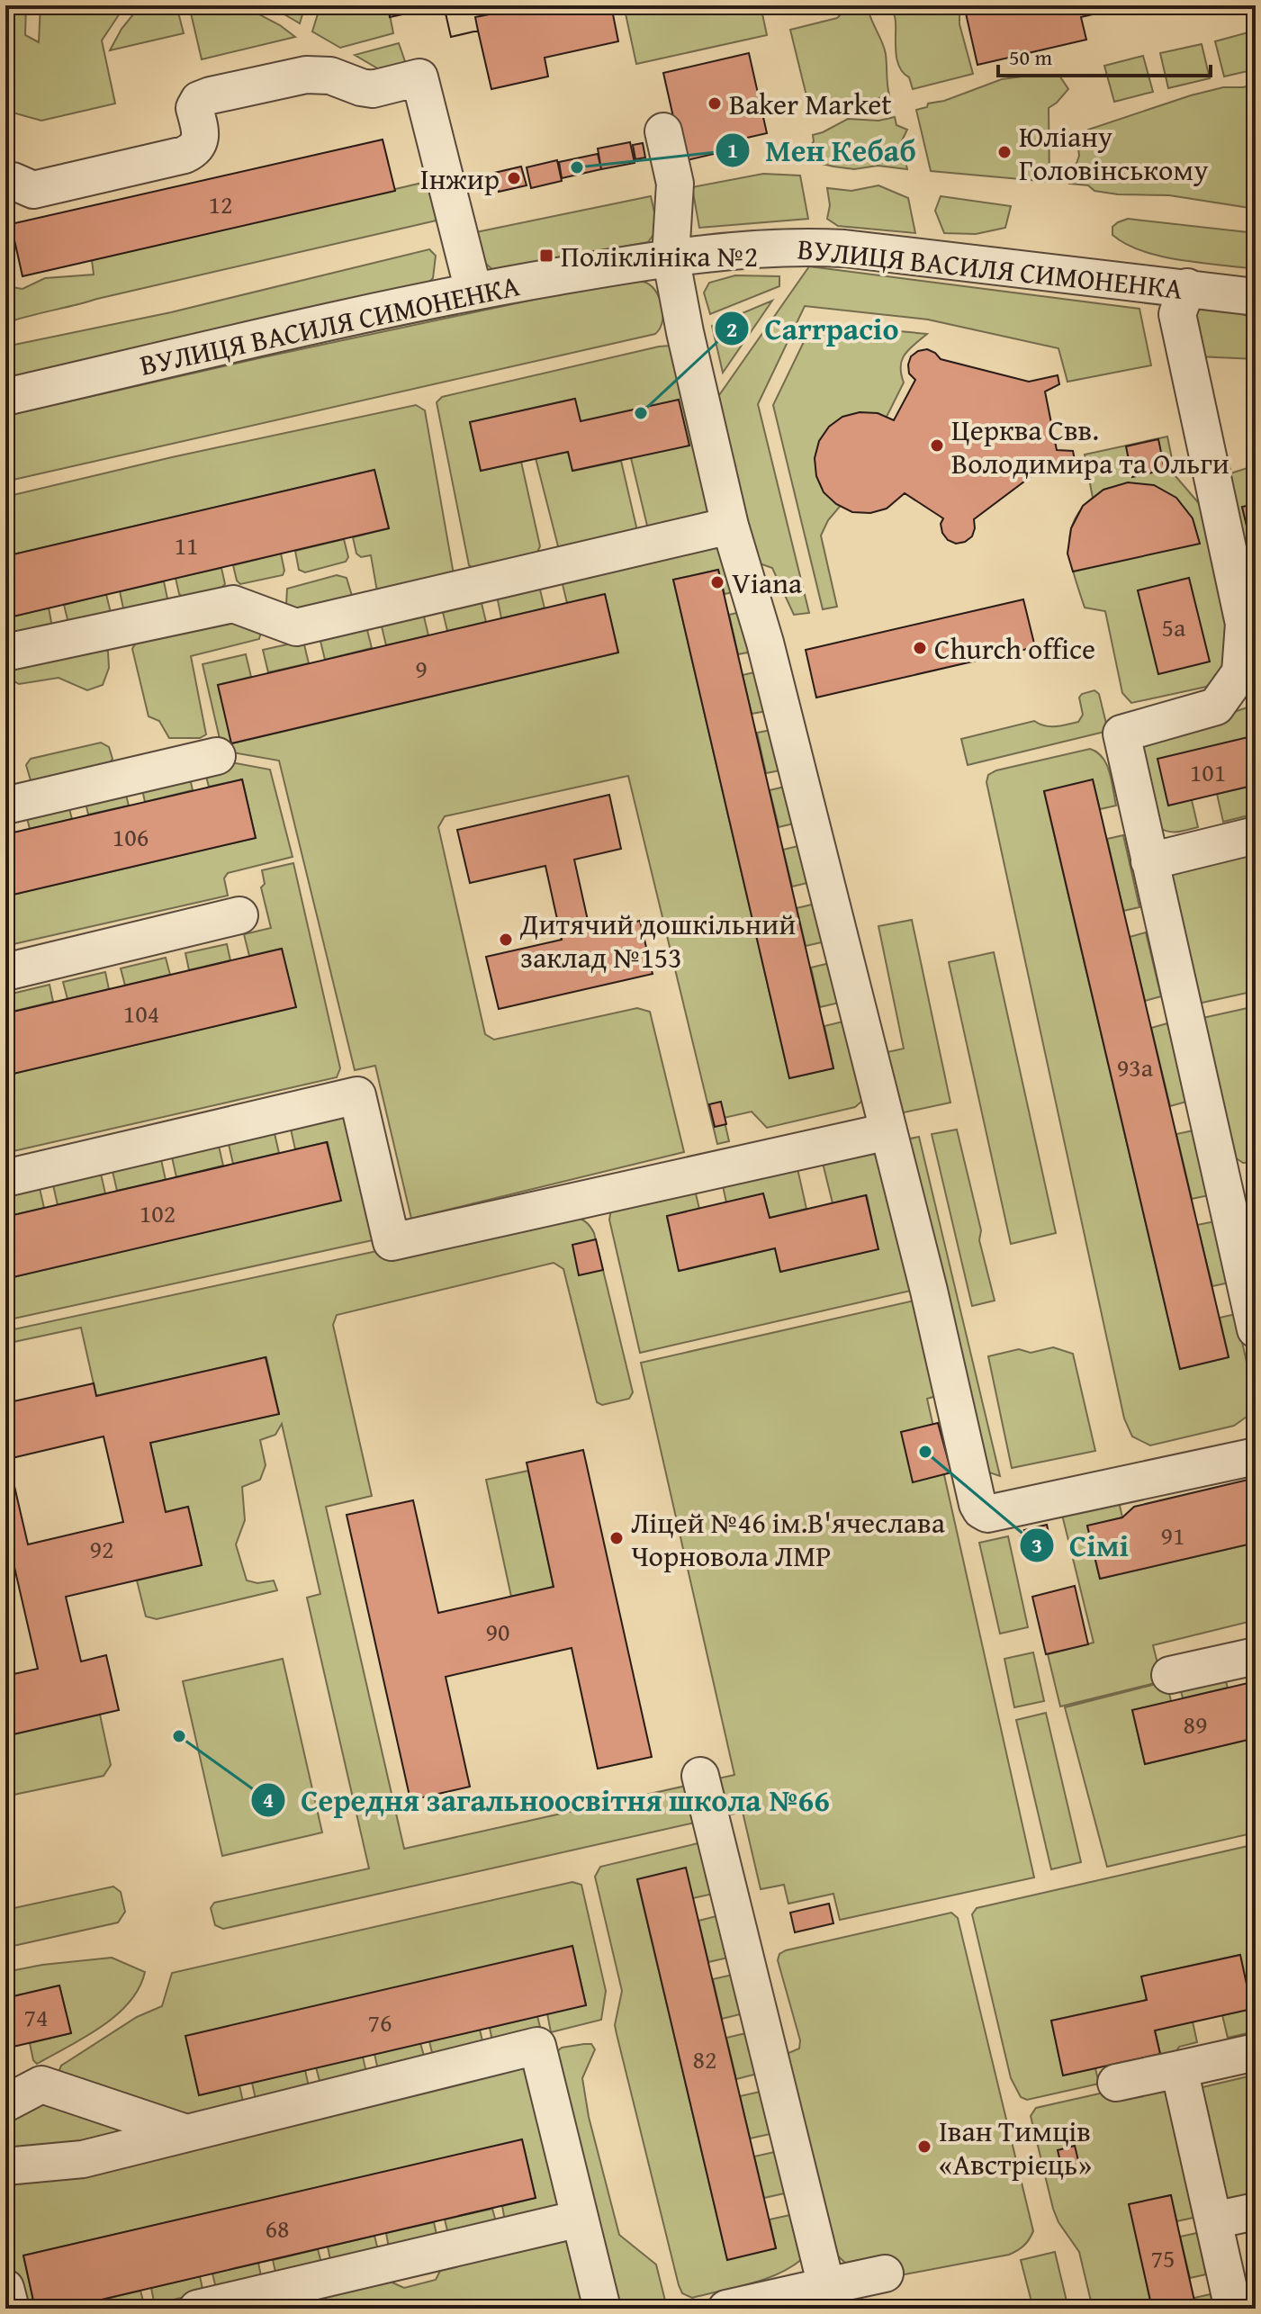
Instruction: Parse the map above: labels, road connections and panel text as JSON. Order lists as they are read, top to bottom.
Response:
{
  "streets": {
    "street": ["ВУЛИЦЯ ВАСИЛЯ СИМОНЕНКА"]
  },
  "places": {
    "other": [
      "Baker Market",
      "Юліану Головінському",
      "Мен Кебаб",
      "Інжир",
      "Carrpacio",
      "Церква Свв. Володимира та Ольги",
      "Viana",
      "Church office",
      "Дитячий дошкільний заклад №153",
      "Сімі",
      "Ліцей №46 ім.В'ячеслава Чорновола ЛМР",
      "Середня загальноосвітня школа №66",
      "Іван Тимців «Австрієць»"
    ],
    "transit": ["Поліклініка №2"]
  },
  "house_numbers": [
    "12",
    "11",
    "5а",
    "9",
    "101",
    "106",
    "104",
    "93а",
    "102",
    "91",
    "92",
    "90",
    "89",
    "74",
    "76",
    "82",
    "68",
    "75"
  ],
  "scale_bar": "50 m"
}
